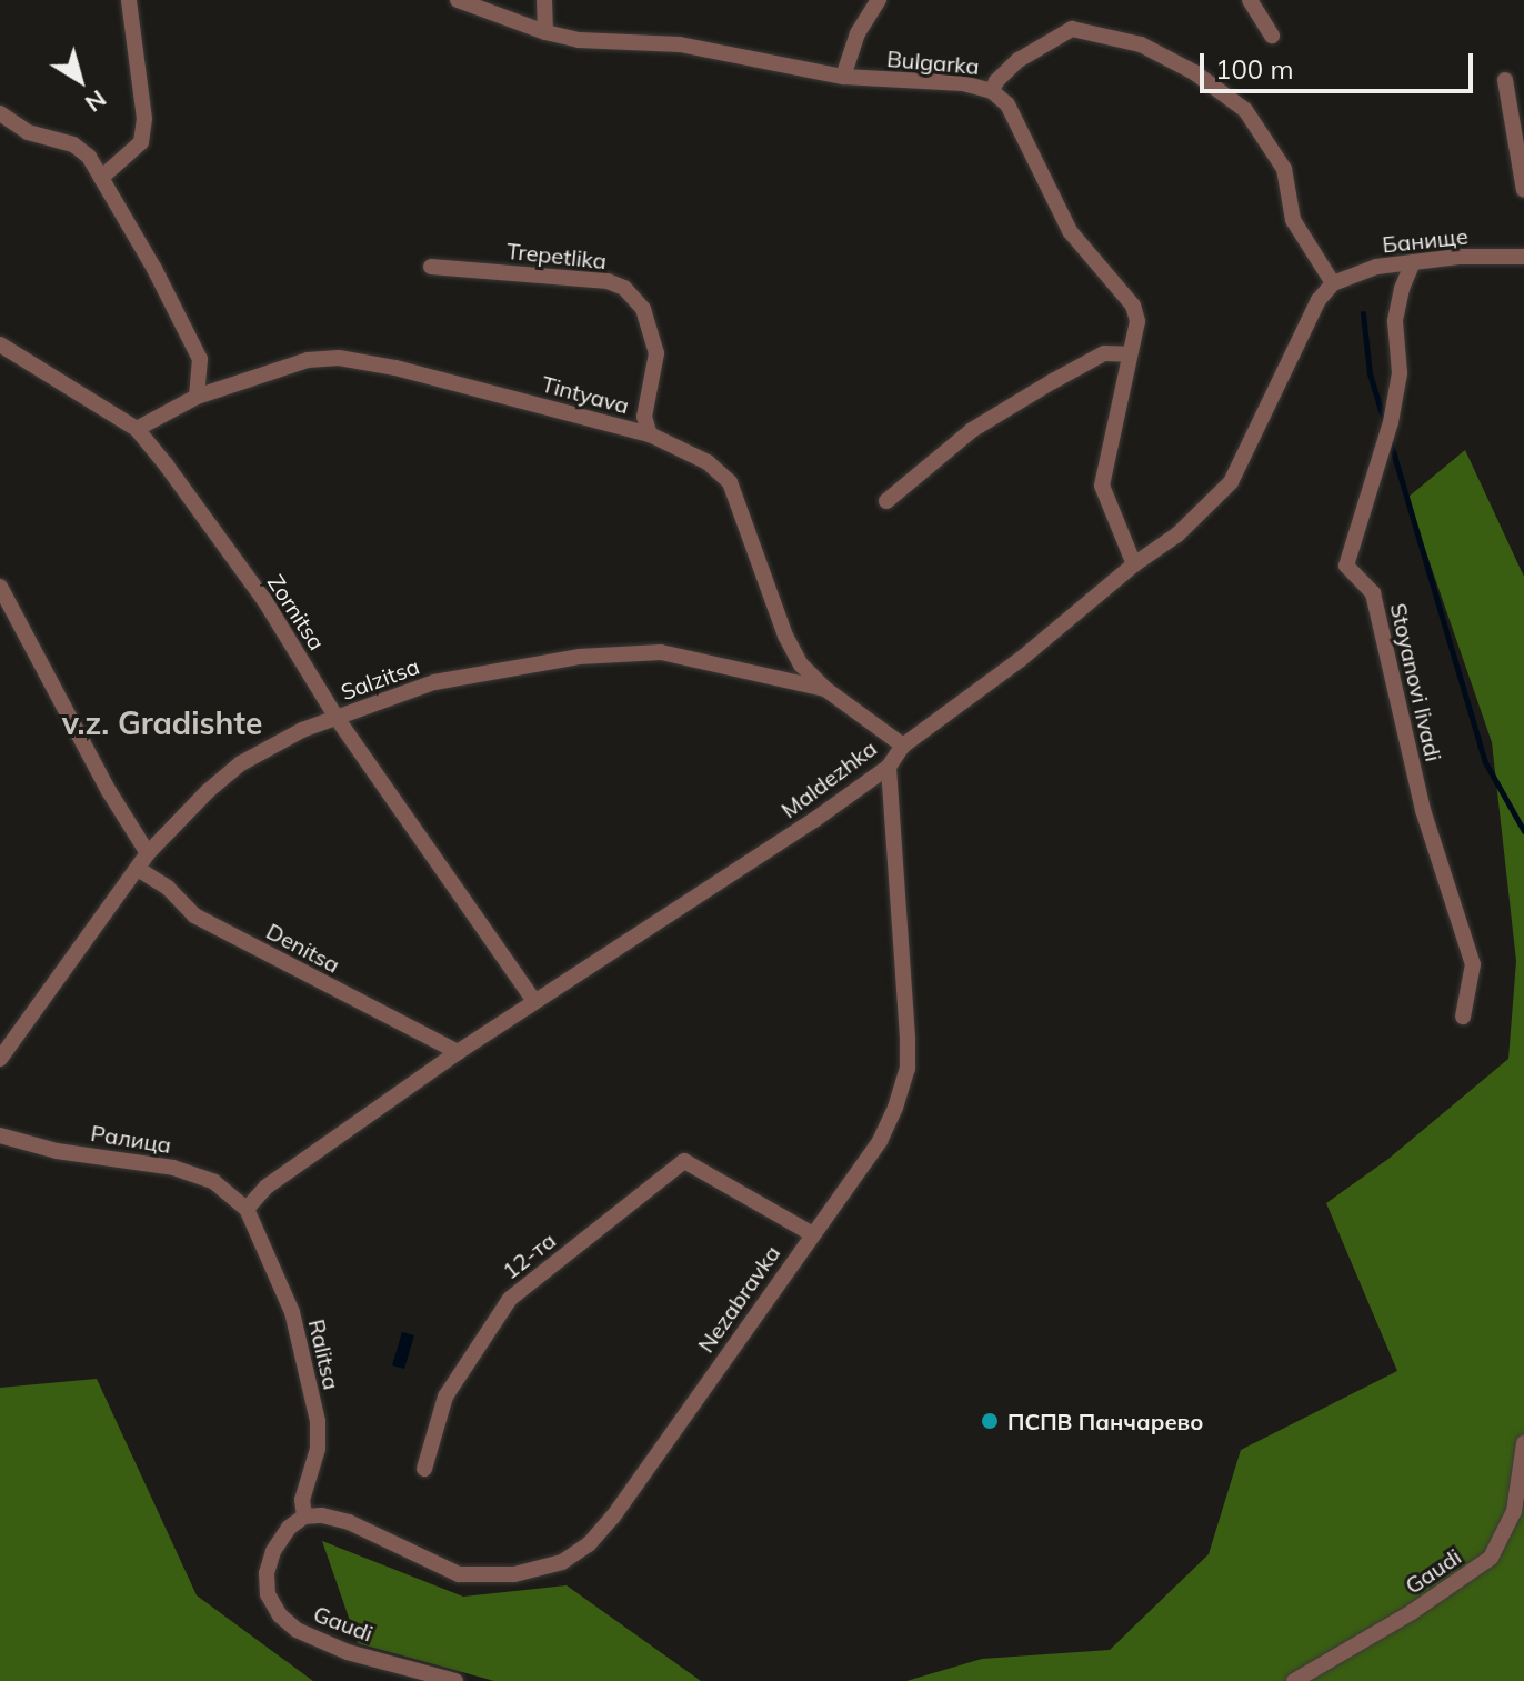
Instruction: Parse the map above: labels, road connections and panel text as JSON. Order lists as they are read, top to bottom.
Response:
{
  "streets": {
    "street": [
      "Bulgarka",
      "Банище",
      "Trepetlika",
      "Tintyava",
      "Zornitsa",
      "Salzitsa",
      "Stoyanovi livadi",
      "Maldezhka",
      "Denitsa",
      "Ралица",
      "12-та",
      "Nezabravka",
      "Ralitsa",
      "Gaudi"
    ]
  },
  "crossings": [
    ["Bulgarka", "Maldezhka"],
    ["Банище", "Stoyanovi livadi"],
    ["Банище", "Maldezhka"],
    ["Trepetlika", "Tintyava"],
    ["Tintyava", "Zornitsa"],
    ["Tintyava", "Salzitsa"],
    ["Zornitsa", "Salzitsa"],
    ["Zornitsa", "Maldezhka"],
    ["Salzitsa", "Maldezhka"],
    ["Salzitsa", "Denitsa"],
    ["Maldezhka", "Denitsa"],
    ["Maldezhka", "Ралица"],
    ["Maldezhka", "Nezabravka"],
    ["Maldezhka", "Ralitsa"],
    ["Ралица", "Ralitsa"],
    ["12-та", "Nezabravka"],
    ["Nezabravka", "Ralitsa"],
    ["Nezabravka", "Gaudi"],
    ["Ralitsa", "Gaudi"]
  ],
  "districts": ["v.z. Gradishte"],
  "places": ["ПСПВ Панчарево"],
  "scale_bar": "100 m",
  "north": "bottom right"
}
